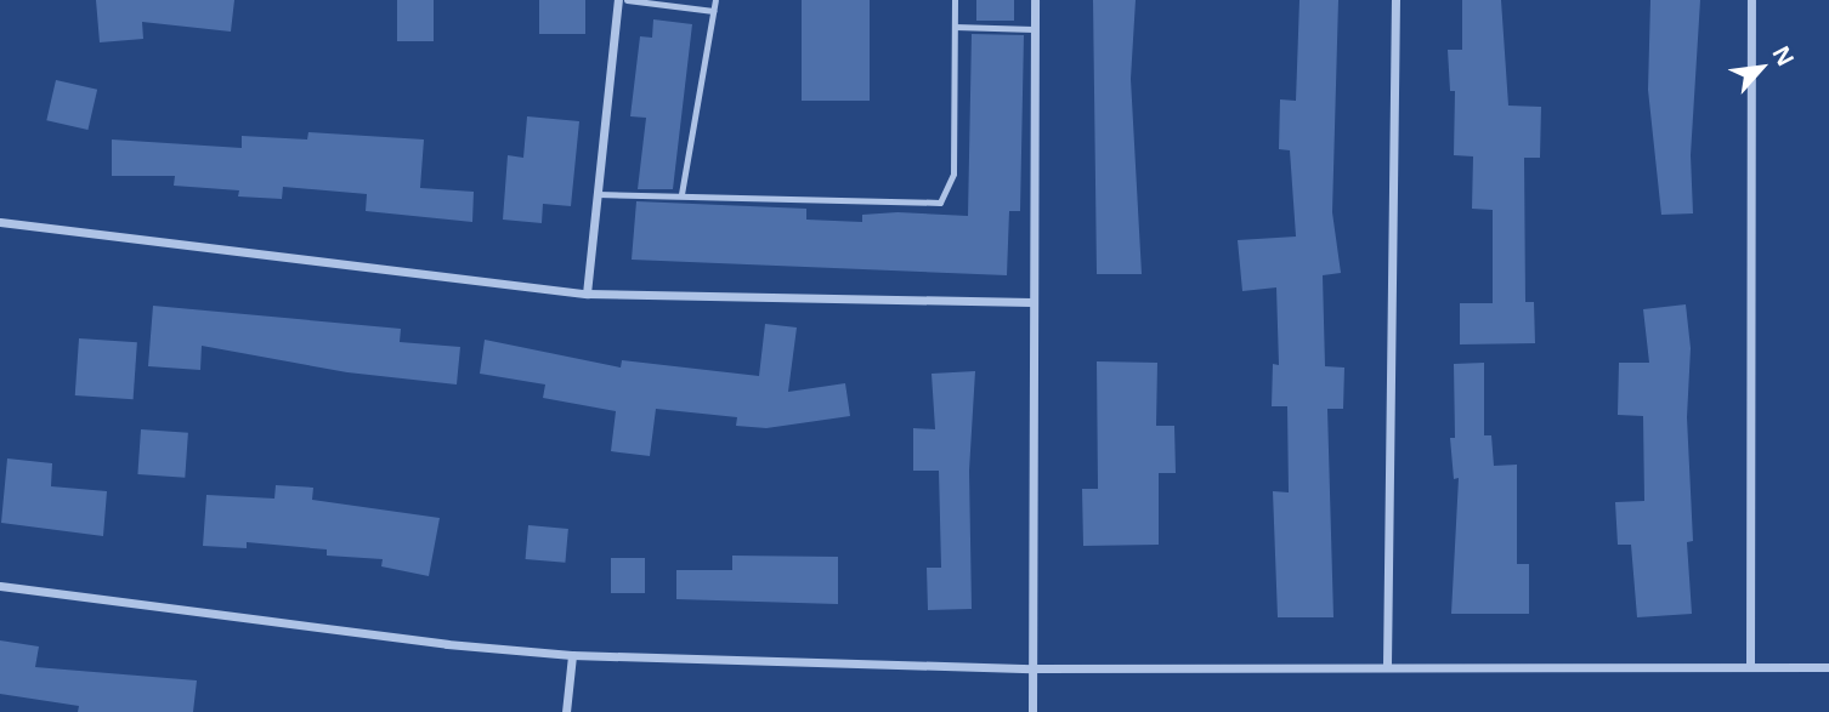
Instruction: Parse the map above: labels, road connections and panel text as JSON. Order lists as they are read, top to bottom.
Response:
{
  "north": "top right"
}
